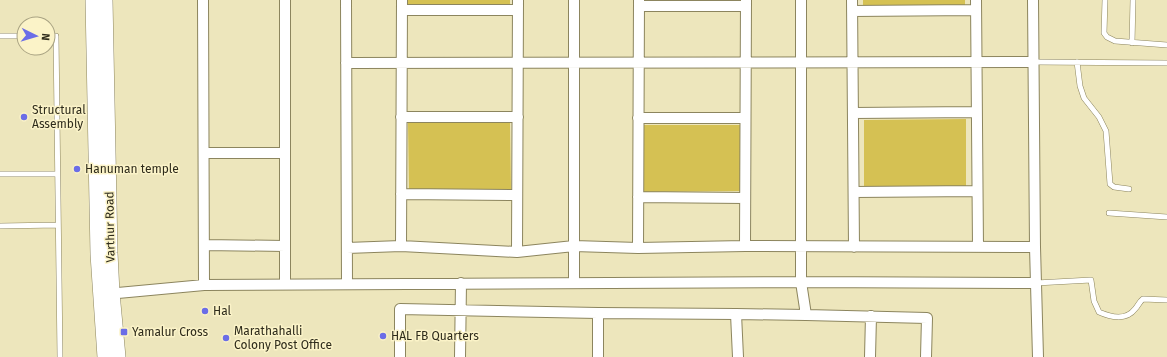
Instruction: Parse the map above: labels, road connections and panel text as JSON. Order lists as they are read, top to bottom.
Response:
{
  "streets": {
    "main road": ["Varthur Road"]
  },
  "places": {
    "other": [
      "Structural Assembly",
      "Hanuman temple",
      "Hal",
      "HAL FB Quarters",
      "Marathahalli Colony Post Office"
    ],
    "transit": ["Yamalur Cross"]
  },
  "north": "right"
}
